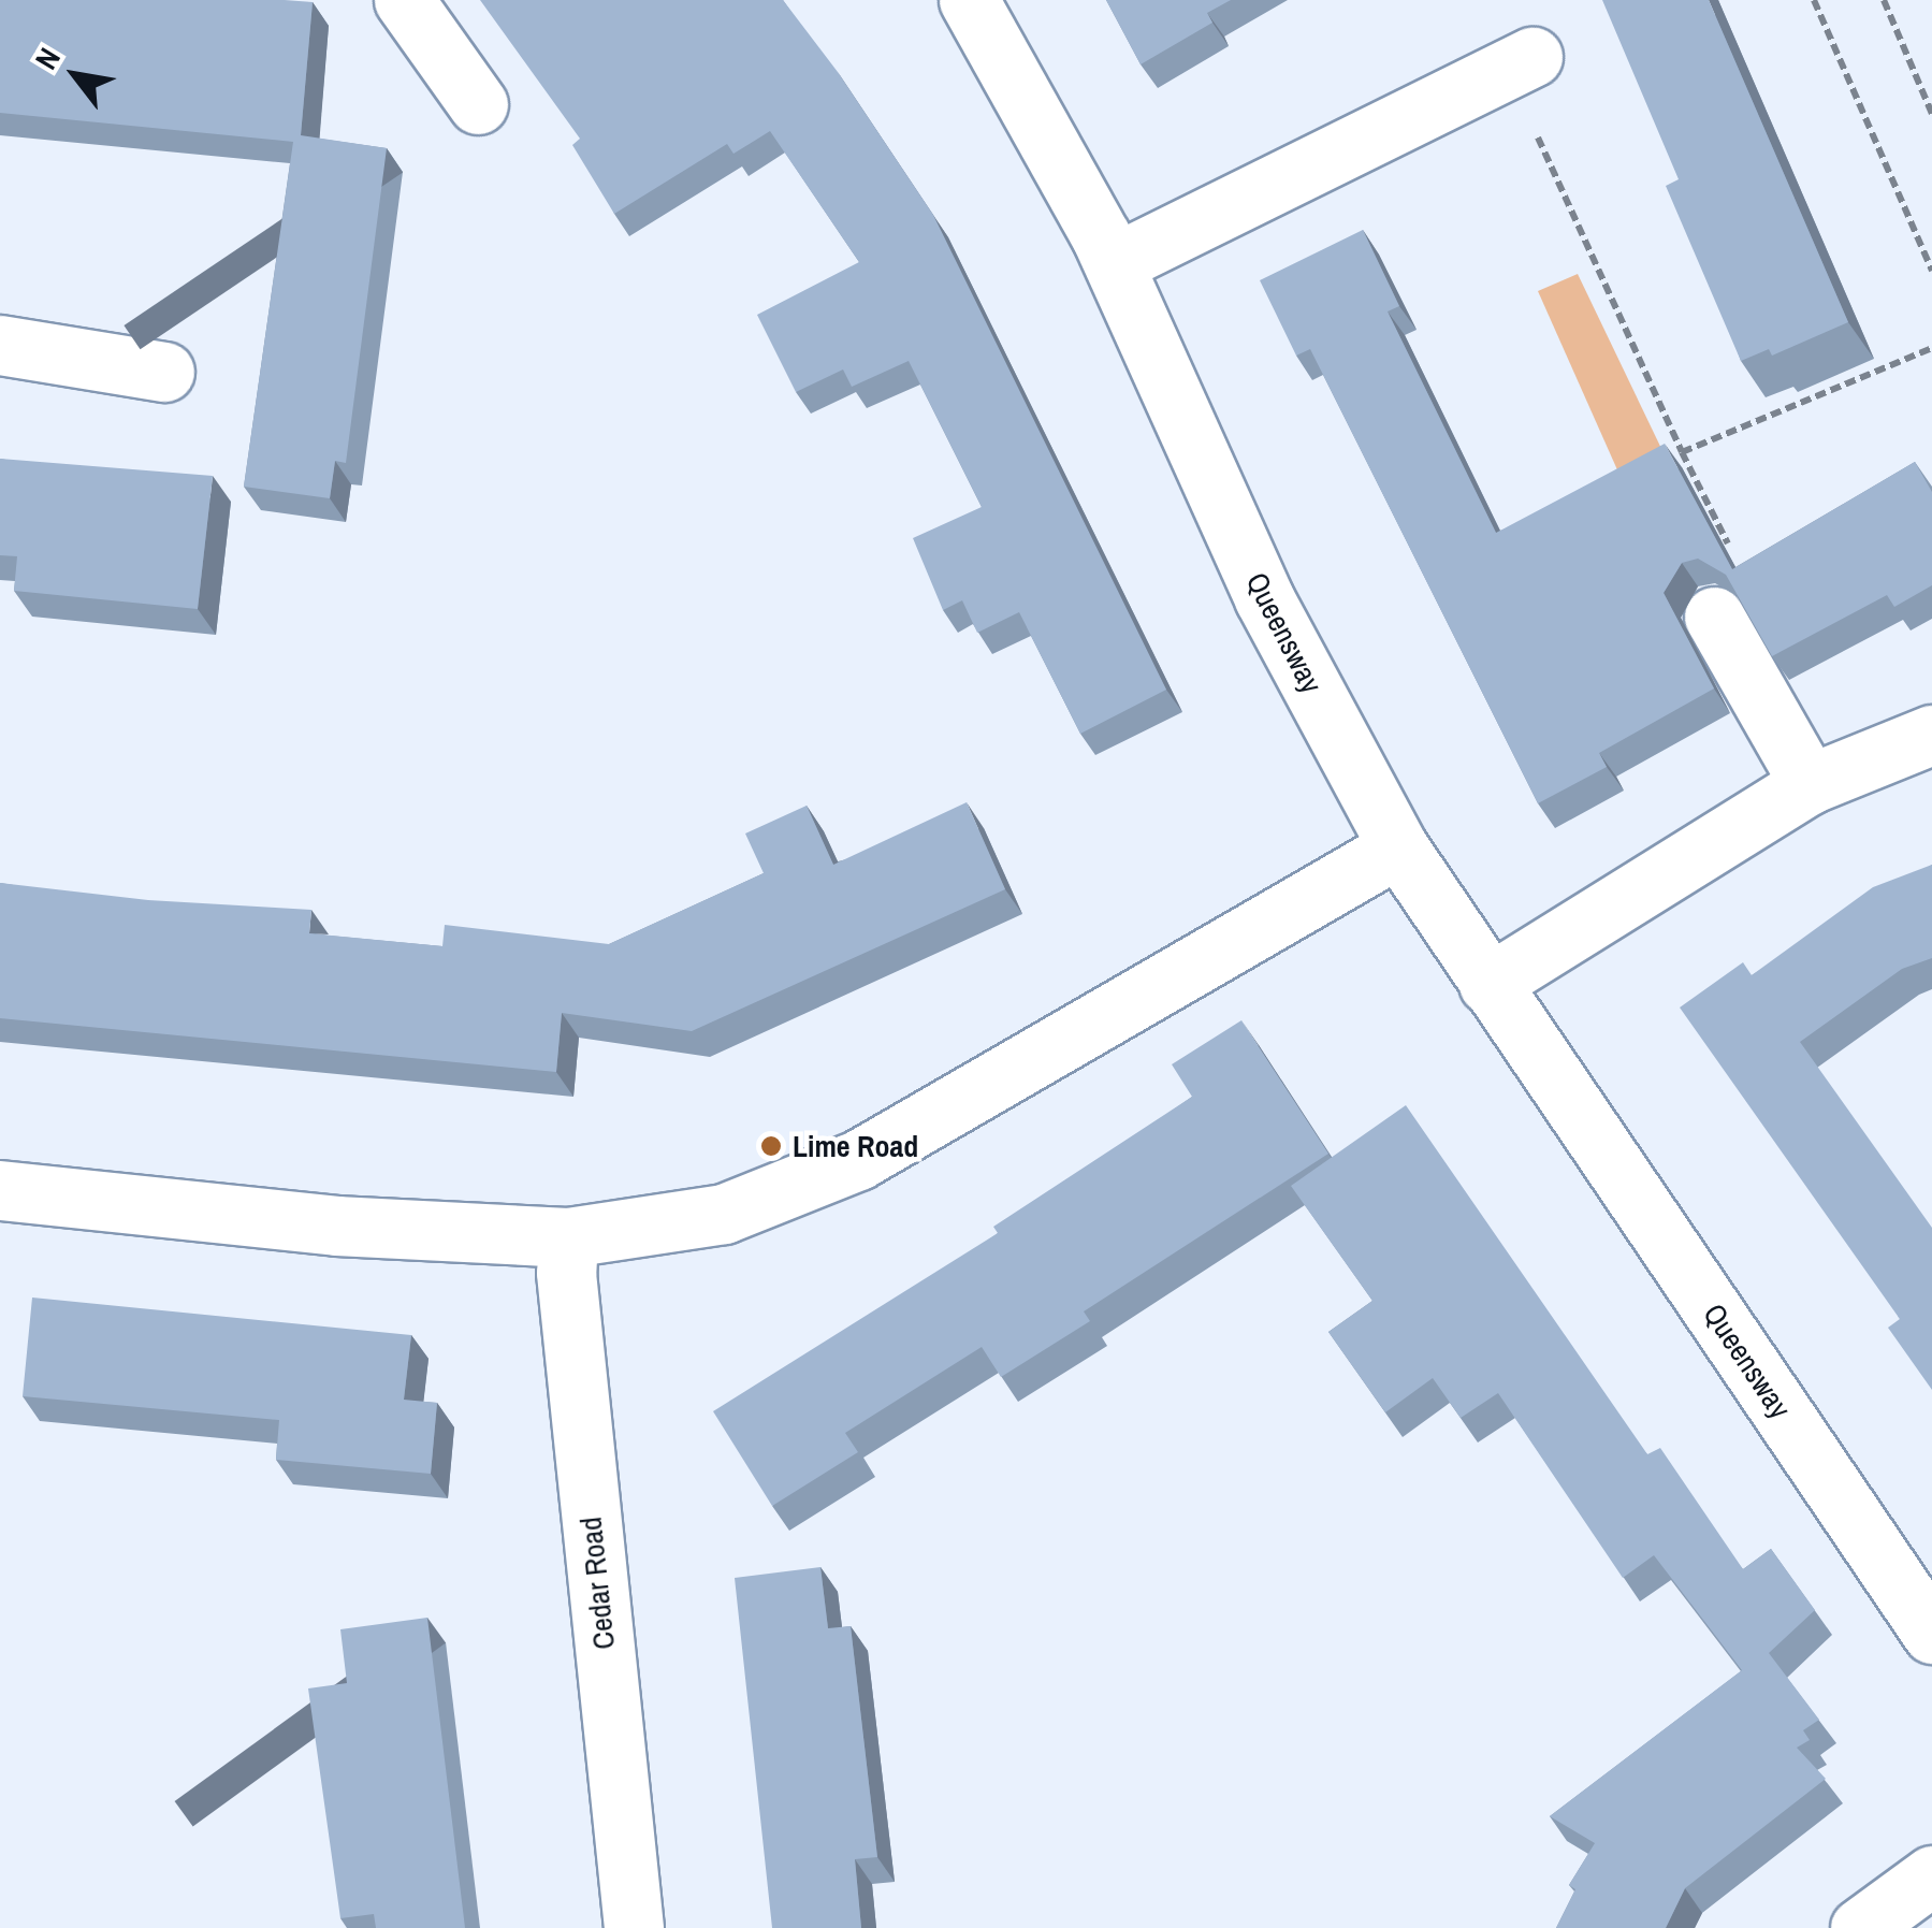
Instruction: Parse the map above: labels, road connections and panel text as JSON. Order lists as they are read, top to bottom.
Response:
{
  "streets": {
    "street": ["Queensway", "Cedar Road"]
  },
  "places": ["Lime Road"],
  "north": "top left"
}
